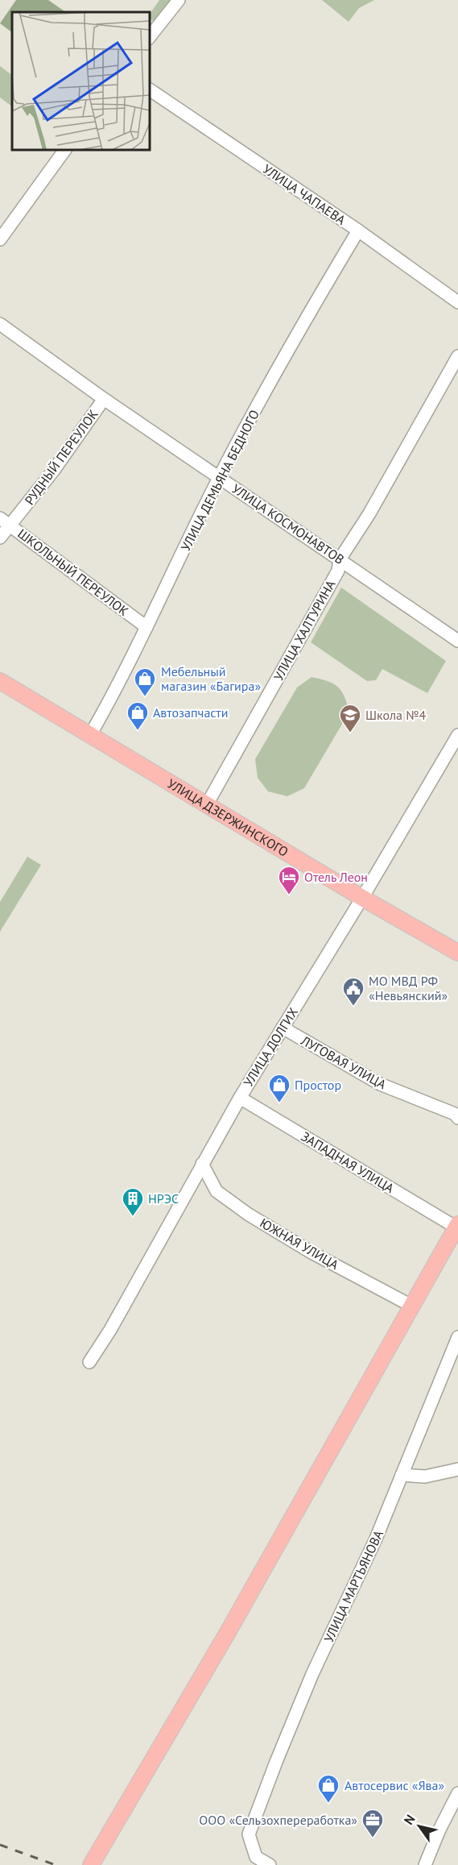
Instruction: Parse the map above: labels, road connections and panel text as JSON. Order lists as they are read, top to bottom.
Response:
{
  "streets": {
    "main road": ["УЛИЦА ДЗЕРЖИНСКОГО"],
    "street": [
      "УЛИЦА ЧАПАЕВА",
      "РУДНЫЙ ПЕРЕУЛОК",
      "УЛИЦА ДЕМЬЯНА БЕДНОГО",
      "УЛИЦА КОСМОНАВТОВ",
      "ШКОЛЬНЫЙ ПЕРЕУЛОК",
      "УЛИЦА ХАЛТУРИНА",
      "УЛИЦА ДОЛГИХ",
      "ЛУГОВАЯ УЛИЦА",
      "ЗАПАДНАЯ УЛИЦА",
      "ЮЖНАЯ УЛИЦА",
      "УЛИЦА МАРТЬЯНОВА"
    ]
  },
  "crossings": [
    ["УЛИЦА ЧАПАЕВА", "УЛИЦА ДЕМЬЯНА БЕДНОГО"],
    ["РУДНЫЙ ПЕРЕУЛОК", "УЛИЦА КОСМОНАВТОВ"],
    ["РУДНЫЙ ПЕРЕУЛОК", "ШКОЛЬНЫЙ ПЕРЕУЛОК"],
    ["УЛИЦА ДЕМЬЯНА БЕДНОГО", "УЛИЦА КОСМОНАВТОВ"],
    ["УЛИЦА ДЕМЬЯНА БЕДНОГО", "ШКОЛЬНЫЙ ПЕРЕУЛОК"],
    ["УЛИЦА ДЕМЬЯНА БЕДНОГО", "УЛИЦА ДЗЕРЖИНСКОГО"],
    ["УЛИЦА КОСМОНАВТОВ", "УЛИЦА ХАЛТУРИНА"],
    ["УЛИЦА ХАЛТУРИНА", "УЛИЦА ДЗЕРЖИНСКОГО"],
    ["УЛИЦА ДЗЕРЖИНСКОГО", "УЛИЦА ДОЛГИХ"],
    ["УЛИЦА ДОЛГИХ", "ЛУГОВАЯ УЛИЦА"],
    ["УЛИЦА ДОЛГИХ", "ЗАПАДНАЯ УЛИЦА"],
    ["УЛИЦА ДОЛГИХ", "ЮЖНАЯ УЛИЦА"]
  ],
  "places": {
    "shop": [
      "Мебельный магазин «Багира»",
      "Автозапчасти",
      "Простор",
      "Автосервис «Ява»"
    ],
    "school or university": ["Школа №4"],
    "hotel": ["Отель Леон"],
    "public building": ["МО МВД РФ «Невьянский»"],
    "building": ["НРЭС"],
    "office": ["ООО «Сельзохпереработка»"]
  },
  "north": "top left"
}
